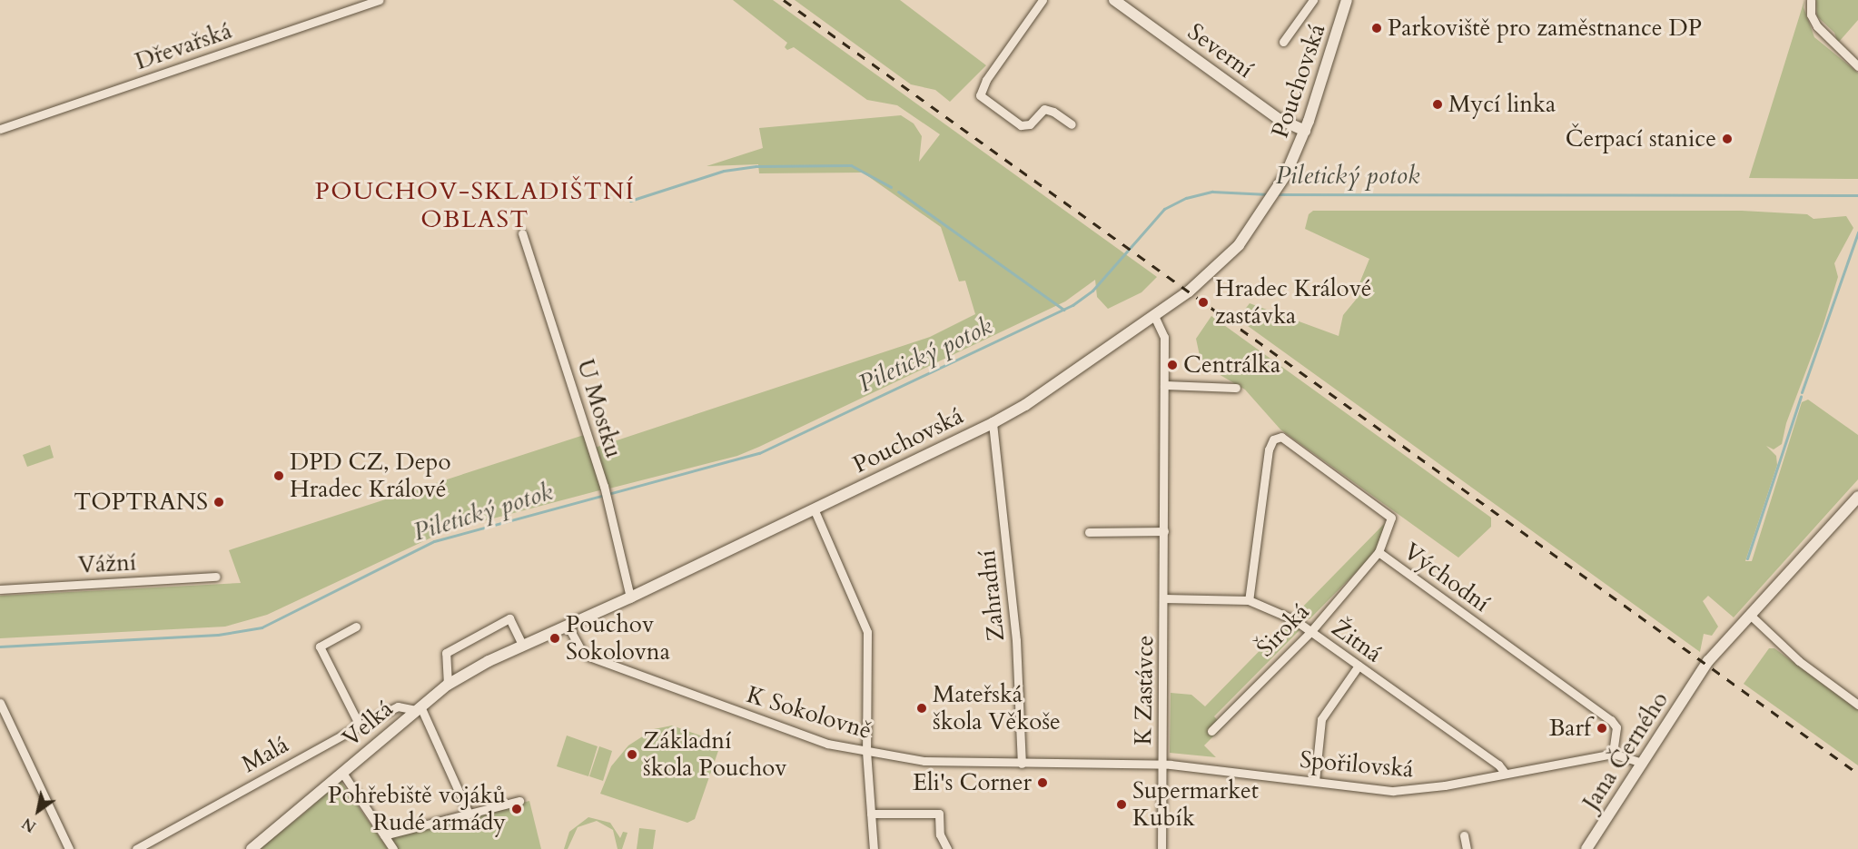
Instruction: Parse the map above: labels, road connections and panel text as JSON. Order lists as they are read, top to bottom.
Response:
{
  "streets": {
    "street": [
      "Dřevařská",
      "Severní",
      "Pouchovská",
      "U Mostku",
      "Vážní",
      "Východní",
      "Zahradní",
      "Široká",
      "Žitná",
      "K Zastávce",
      "K Sokolovně",
      "Velká",
      "Jana Černého",
      "Malá",
      "Spořilovská"
    ]
  },
  "crossings": [
    ["Severní", "Pouchovská"],
    ["Pouchovská", "U Mostku"],
    ["Pouchovská", "Zahradní"],
    ["Pouchovská", "K Zastávce"],
    ["Pouchovská", "K Sokolovně"],
    ["Pouchovská", "Velká"],
    ["Pouchovská", "Malá"],
    ["Východní", "Široká"],
    ["Východní", "Žitná"],
    ["Východní", "Spořilovská"],
    ["Zahradní", "K Sokolovně"],
    ["Široká", "Žitná"],
    ["Žitná", "K Zastávce"],
    ["Žitná", "Spořilovská"],
    ["K Zastávce", "K Sokolovně"],
    ["K Zastávce", "Spořilovská"],
    ["K Sokolovně", "Spořilovská"],
    ["Velká", "Malá"],
    ["Jana Černého", "Spořilovská"]
  ],
  "districts": ["POUCHOV-SKLADIŠTNÍ OBLAST"],
  "water": ["Piletický potok"],
  "places": [
    "Parkoviště pro zaměstnance DP",
    "Mycí linka",
    "Čerpací stanice",
    "Hradec Králové zastávka",
    "Centrálka",
    "DPD CZ, Depo Hradec Králové",
    "TOPTRANS",
    "Pouchov Sokolovna",
    "Mateřská škola Věkoše",
    "Barf",
    "Základní škola Pouchov",
    "Eli's Corner",
    "Supermarket Kubík",
    "Pohřebiště vojáků Rudé armády"
  ],
  "north": "bottom left"
}
